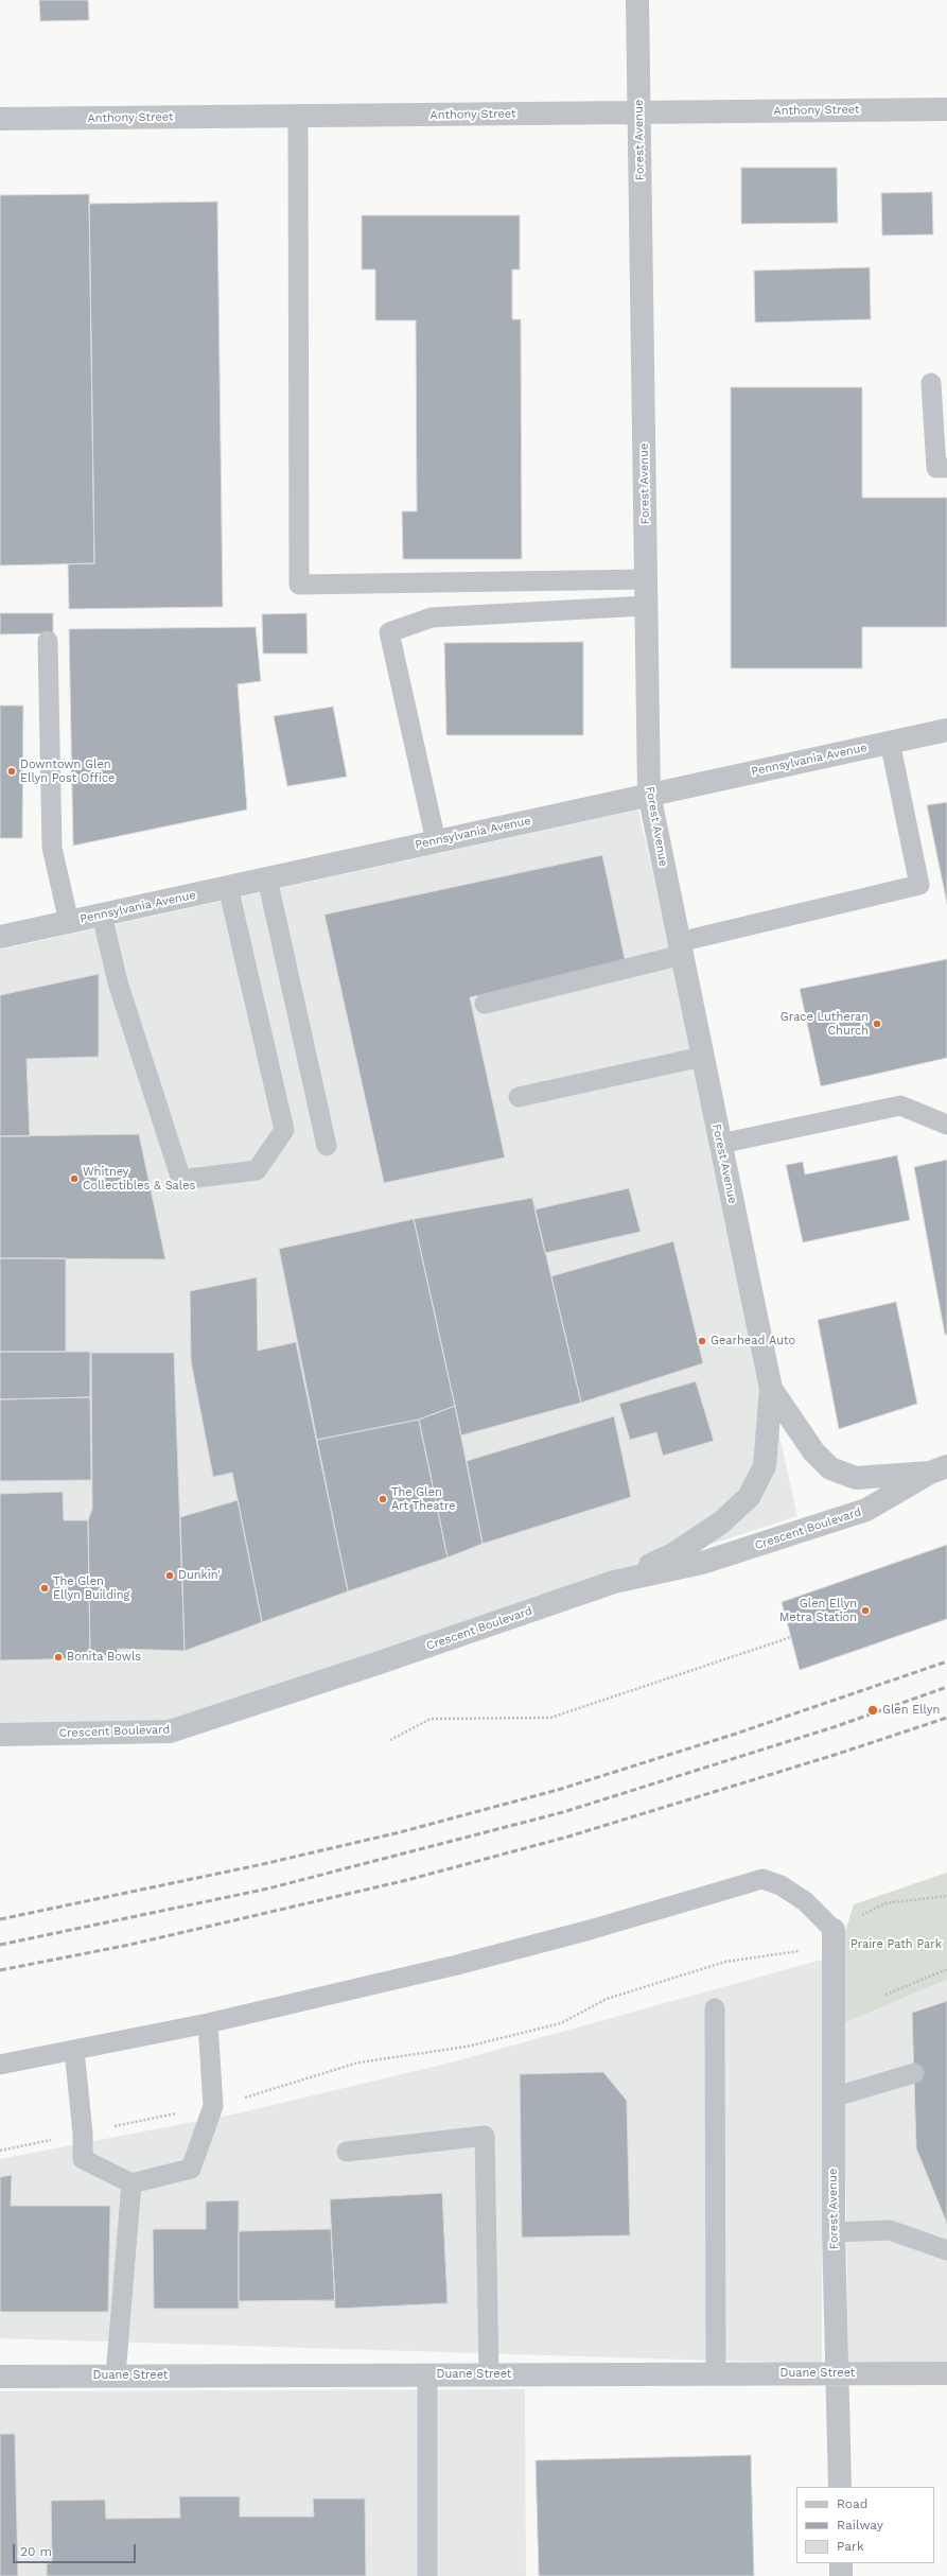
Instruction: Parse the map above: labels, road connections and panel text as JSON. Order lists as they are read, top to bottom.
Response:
{
  "streets": {
    "street": [
      "Anthony Street",
      "Forest Avenue",
      "Pennsylvania Avenue",
      "Crescent Boulevard",
      "Duane Street"
    ]
  },
  "crossings": [
    ["Anthony Street", "Forest Avenue"],
    ["Forest Avenue", "Pennsylvania Avenue"],
    ["Forest Avenue", "Crescent Boulevard"],
    ["Forest Avenue", "Duane Street"]
  ],
  "parks": ["Praire Path Park"],
  "places": [
    "Downtown Glen Ellyn Post Office",
    "Grace Lutheran Church",
    "Whitney Collectibles & Sales",
    "Gearhead Auto",
    "The Glen Art Theatre",
    "Dunkin'",
    "The Glen Ellyn Building",
    "Glen Ellyn Metra Station",
    "Bonita Bowls",
    "Glen Ellyn"
  ],
  "legend": ["Road", "Railway", "Park"],
  "scale_bar": "20 m"
}
